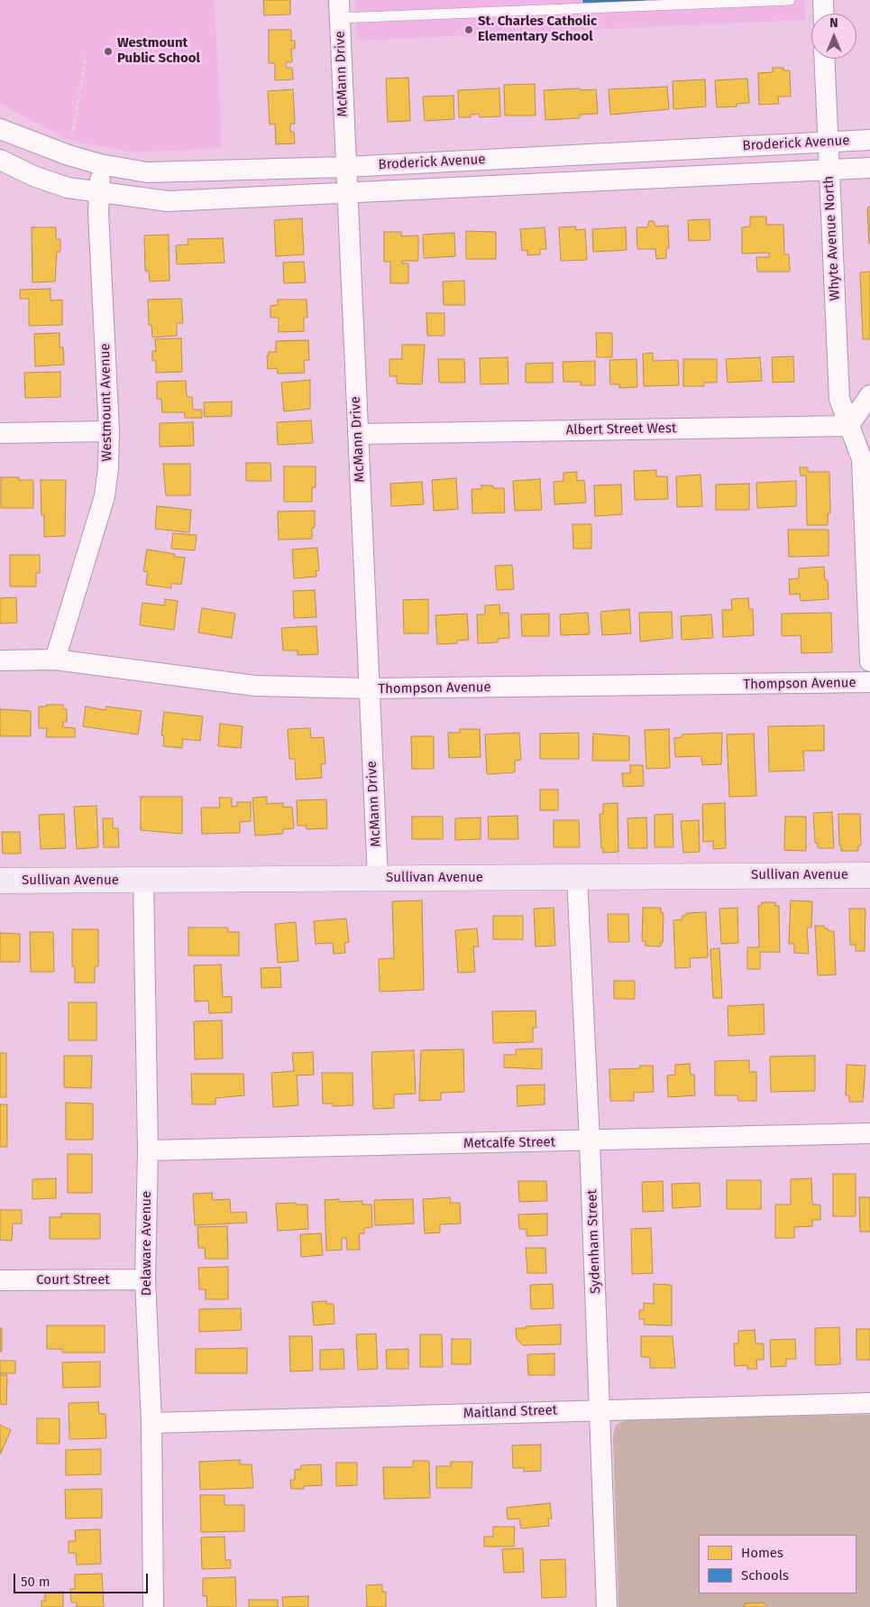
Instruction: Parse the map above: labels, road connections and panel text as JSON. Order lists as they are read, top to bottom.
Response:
{
  "streets": {
    "street": [
      "McMann Drive",
      "Broderick Avenue",
      "Whyte Avenue North",
      "Westmount Avenue",
      "Albert Street West",
      "Thompson Avenue",
      "Sullivan Avenue",
      "Metcalfe Street",
      "Sydenham Street",
      "Delaware Avenue",
      "Court Street",
      "Maitland Street"
    ]
  },
  "crossings": [
    ["McMann Drive", "Broderick Avenue"],
    ["McMann Drive", "Albert Street West"],
    ["McMann Drive", "Thompson Avenue"],
    ["McMann Drive", "Sullivan Avenue"],
    ["Broderick Avenue", "Whyte Avenue North"],
    ["Broderick Avenue", "Westmount Avenue"],
    ["Whyte Avenue North", "Albert Street West"],
    ["Westmount Avenue", "Thompson Avenue"],
    ["Sullivan Avenue", "Sydenham Street"],
    ["Sullivan Avenue", "Delaware Avenue"],
    ["Metcalfe Street", "Sydenham Street"],
    ["Metcalfe Street", "Delaware Avenue"],
    ["Sydenham Street", "Maitland Street"],
    ["Delaware Avenue", "Court Street"],
    ["Delaware Avenue", "Maitland Street"]
  ],
  "places": ["St. Charles Catholic Elementary School", "Westmount Public School"],
  "legend": ["Homes", "Schools"],
  "scale_bar": "50 m",
  "north": "top"
}
